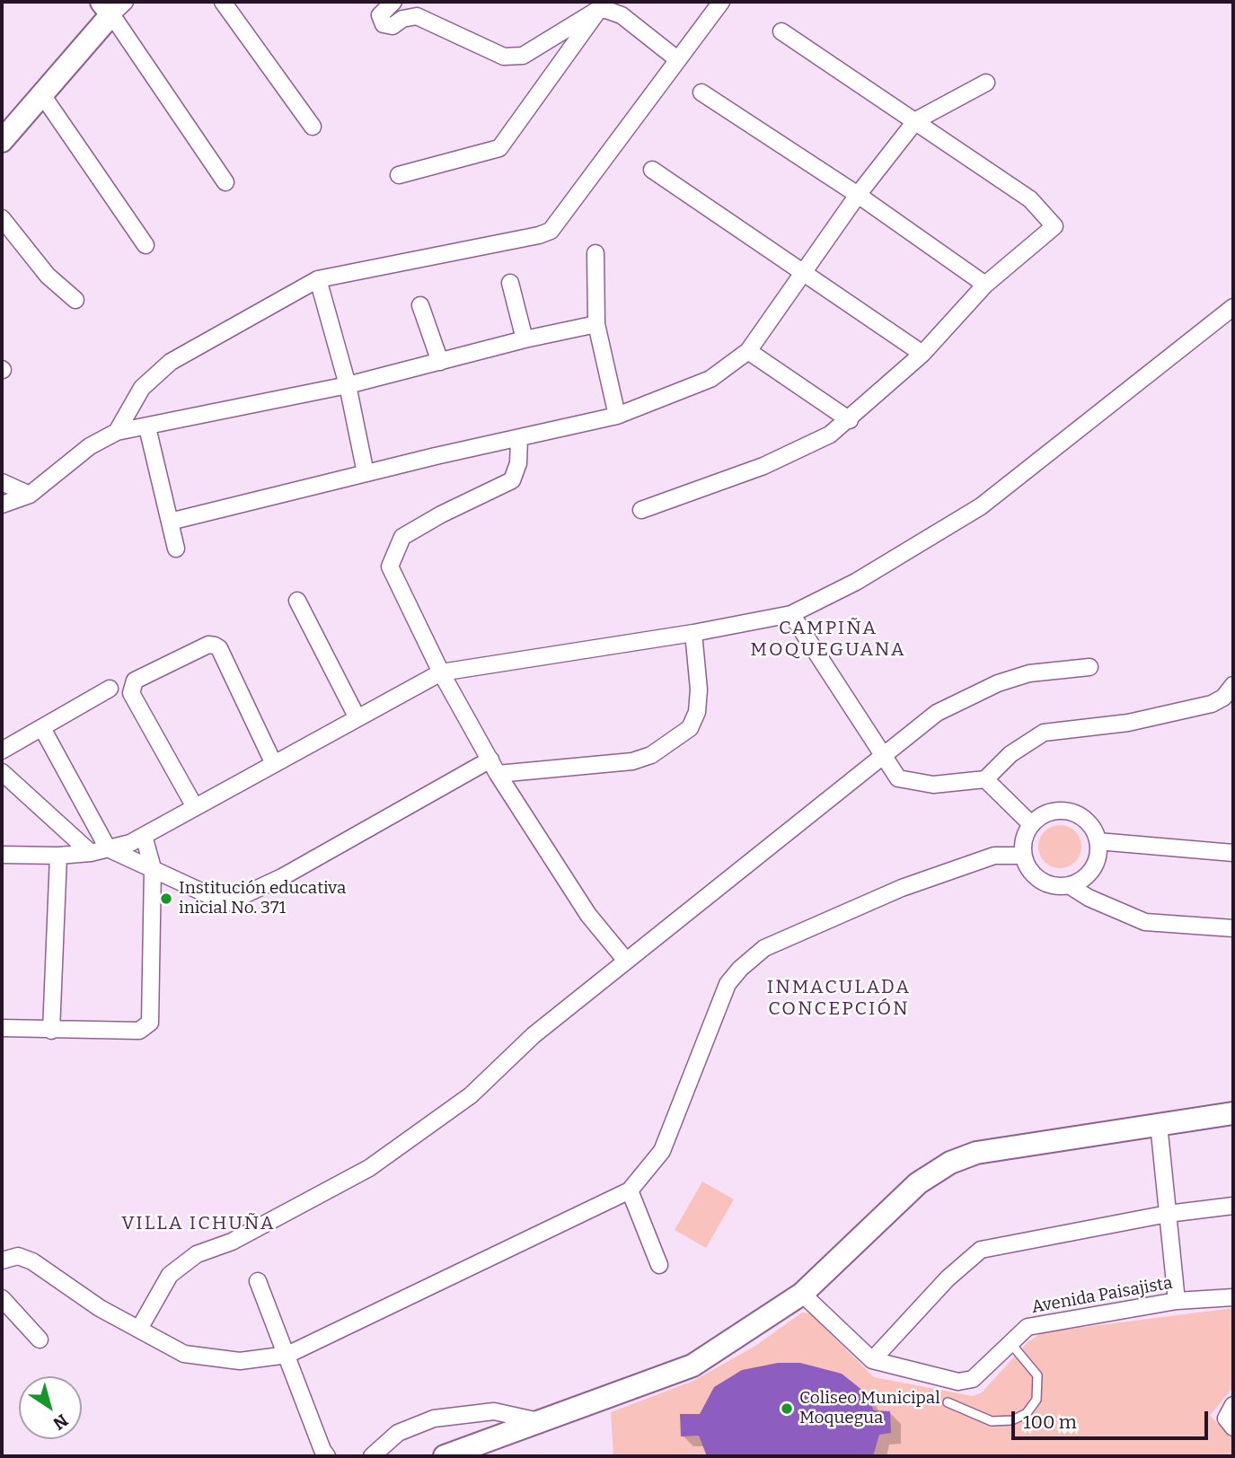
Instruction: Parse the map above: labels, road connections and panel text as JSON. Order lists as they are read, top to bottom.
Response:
{
  "streets": {
    "street": ["Avenida Paisajista"]
  },
  "districts": ["CAMPIÑA MOQUEGUANA", "INMACULADA CONCEPCIÓN", "VILLA ICHUÑA"],
  "places": ["Institución educativa inicial No. 371", "Coliseo Municipal Moquegua"],
  "scale_bar": "100 m",
  "north": "bottom right"
}
